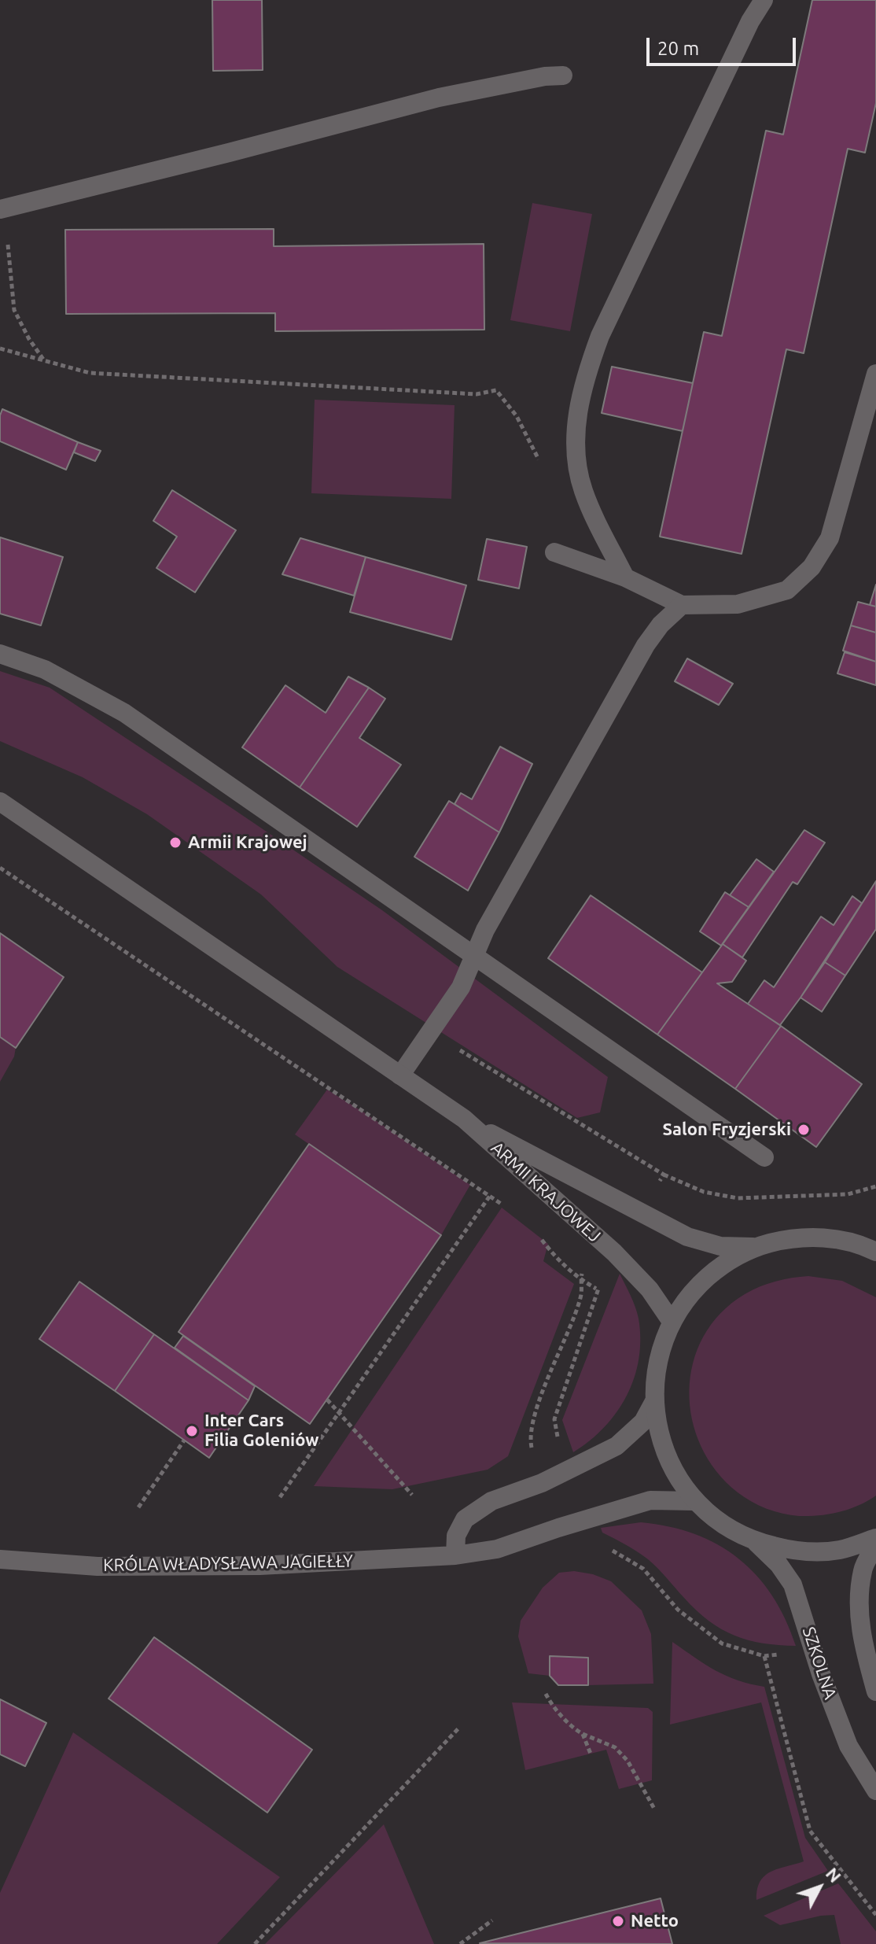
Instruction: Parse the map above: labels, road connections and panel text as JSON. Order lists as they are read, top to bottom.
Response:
{
  "streets": {
    "street": ["ARMII KRAJOWEJ", "KRÓLA WŁADYSŁAWA JAGIEŁŁY", "SZKOLNA"]
  },
  "places": [
    "Armii Krajowej",
    "Salon Fryzjerski",
    "Inter Cars Filia Goleniów",
    "Netto"
  ],
  "scale_bar": "20 m",
  "north": "top right"
}
